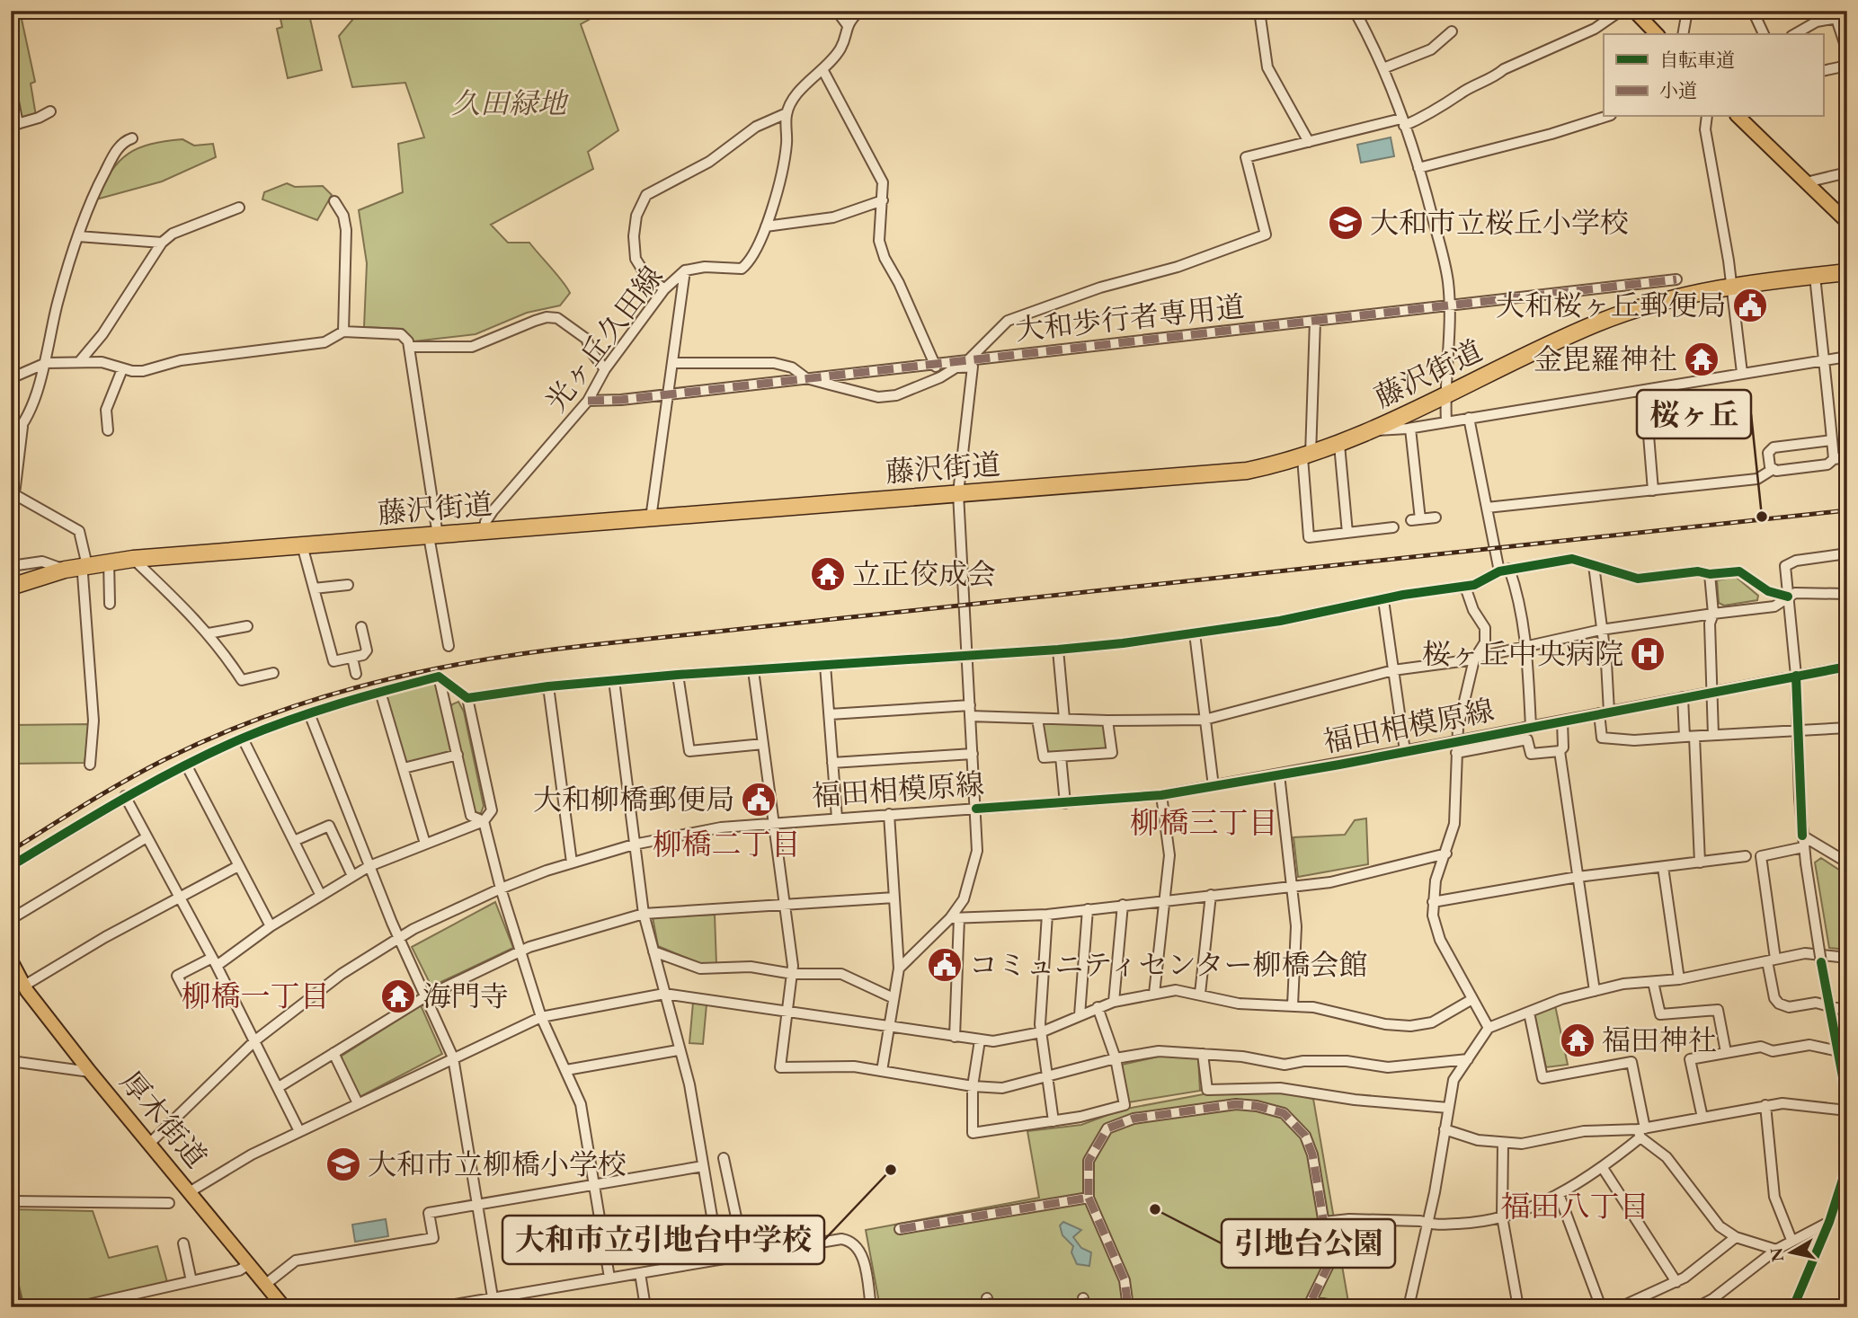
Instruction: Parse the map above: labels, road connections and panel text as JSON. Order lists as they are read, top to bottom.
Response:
{
  "streets": {
    "highway": ["藤沢街道"],
    "main road": ["厚木街道"],
    "street": ["大和歩行者専用道", "光ヶ丘久田線", "福田相模原線"]
  },
  "crossings": [
    ["大和歩行者専用道", "光ヶ丘久田線"],
    ["光ヶ丘久田線", "藤沢街道"],
    ["福田相模原線", "厚木街道"]
  ],
  "districts": [
    "柳橋三丁目",
    "柳橋二丁目",
    "柳橋一丁目",
    "福田八丁目"
  ],
  "parks": ["久田緑地"],
  "places": {
    "school or university": ["大和市立桜丘小学校", "大和市立柳橋小学校"],
    "public building": ["大和桜ヶ丘郵便局", "大和柳橋郵便局", "コミュニティセンター柳橋会館"],
    "temple": [
      "金毘羅神社",
      "立正佼成会",
      "海門寺",
      "福田神社"
    ],
    "other": ["桜ヶ丘", "大和市立引地台中学校", "引地台公園"],
    "hospital": ["桜ヶ丘中央病院"]
  },
  "legend": ["自転車道", "小道"],
  "north": "left"
}
